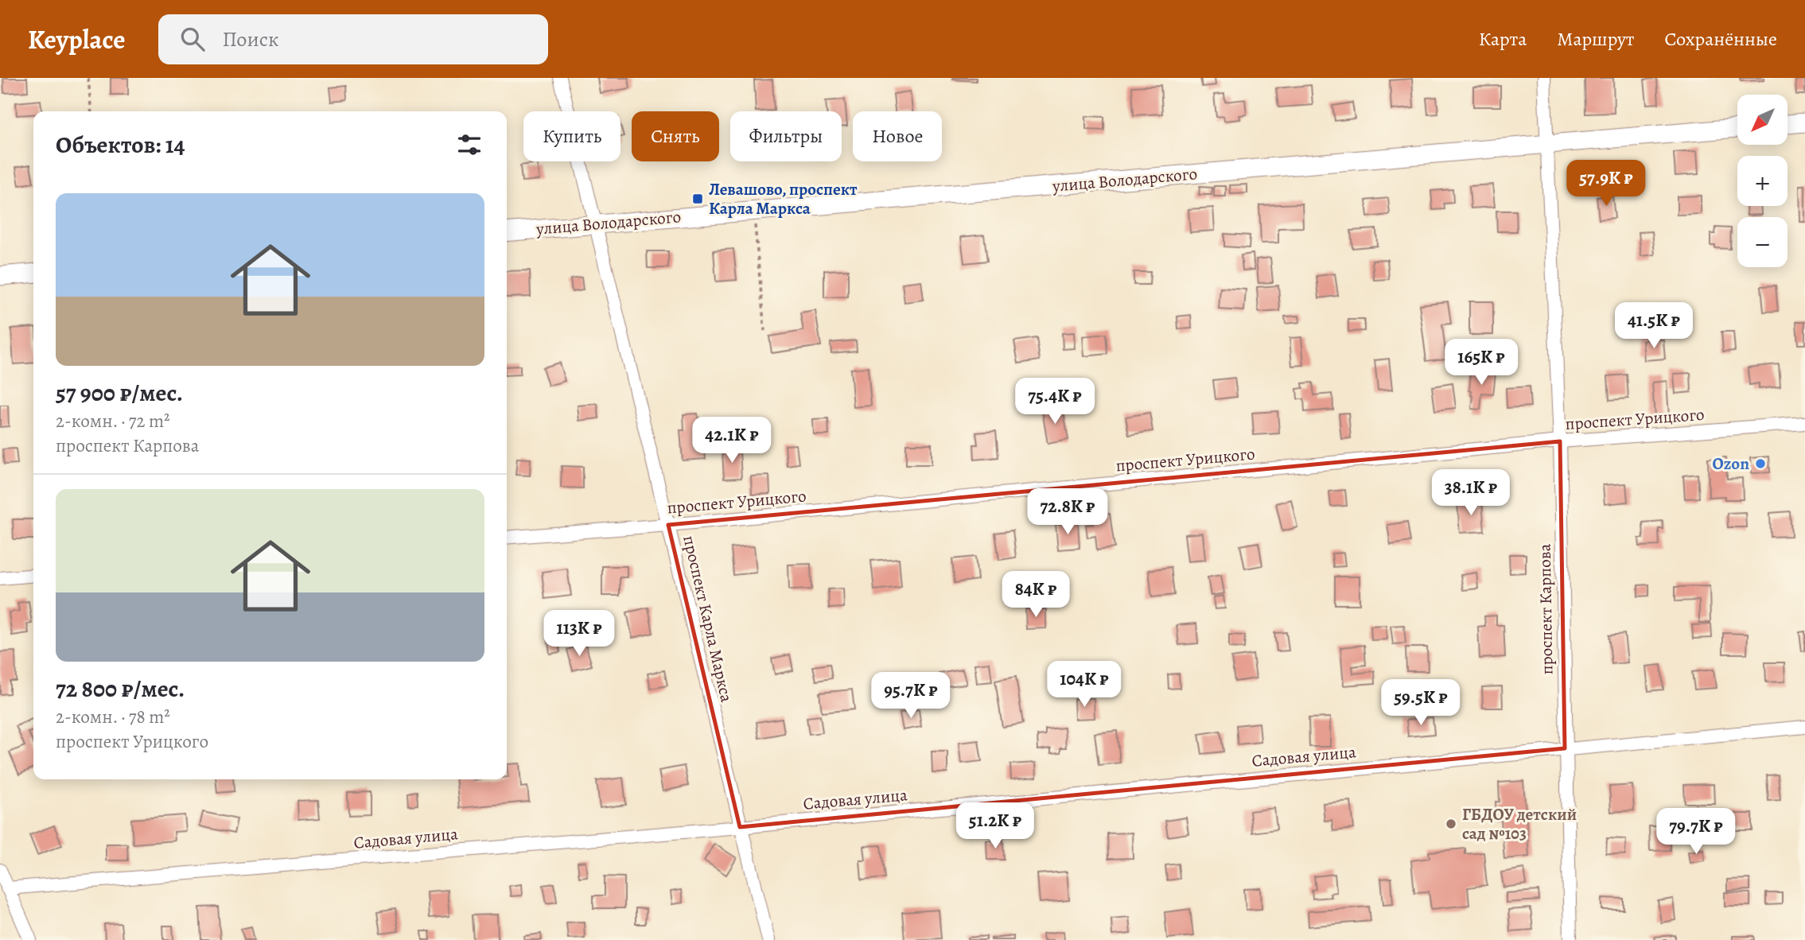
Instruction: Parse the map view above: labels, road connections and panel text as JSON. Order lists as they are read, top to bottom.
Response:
{
  "streets": {
    "street": [
      "улица Володарского",
      "проспект Урицкого",
      "проспект Карпова",
      "проспект Карла Маркса",
      "Садовая улица"
    ]
  },
  "crossings": [
    ["улица Володарского", "проспект Карпова"],
    ["улица Володарского", "проспект Карла Маркса"],
    ["проспект Урицкого", "проспект Карпова"],
    ["проспект Урицкого", "проспект Карла Маркса"],
    ["проспект Карпова", "Садовая улица"],
    ["проспект Карла Маркса", "Садовая улица"]
  ],
  "places": {
    "transit": ["Левашово, проспект Карла Маркса"],
    "other": ["Ozon", "ГБДОУ детский сад №103"]
  },
  "north": "bottom left",
  "page": {
    "header": "Keyplace",
    "search": "Поиск",
    "nav": ["Карта", "Маршрут", "Сохранённые"],
    "map_buttons": ["+", "−"],
    "chip": [
      "Купить",
      "Снять",
      "Фильтры",
      "Новое"
    ],
    "heading": "Объектов: 14",
    "price": [
      "57.9K ₽",
      "41.5K ₽",
      "165K ₽",
      "75.4K ₽",
      "42.1K ₽",
      "38.1K ₽",
      "72.8K ₽",
      "84K ₽",
      "113K ₽",
      "104K ₽",
      "95.7K ₽",
      "59.5K ₽",
      "51.2K ₽",
      "79.7K ₽"
    ],
    "list": [
      {
        "name": "57 900 ₽/мес.",
        "note": "2-комн. · 72 m² · проспект Карпова"
      },
      {
        "name": "72 800 ₽/мес.",
        "note": "2-комн. · 78 m² · проспект Урицкого"
      }
    ]
  }
}
